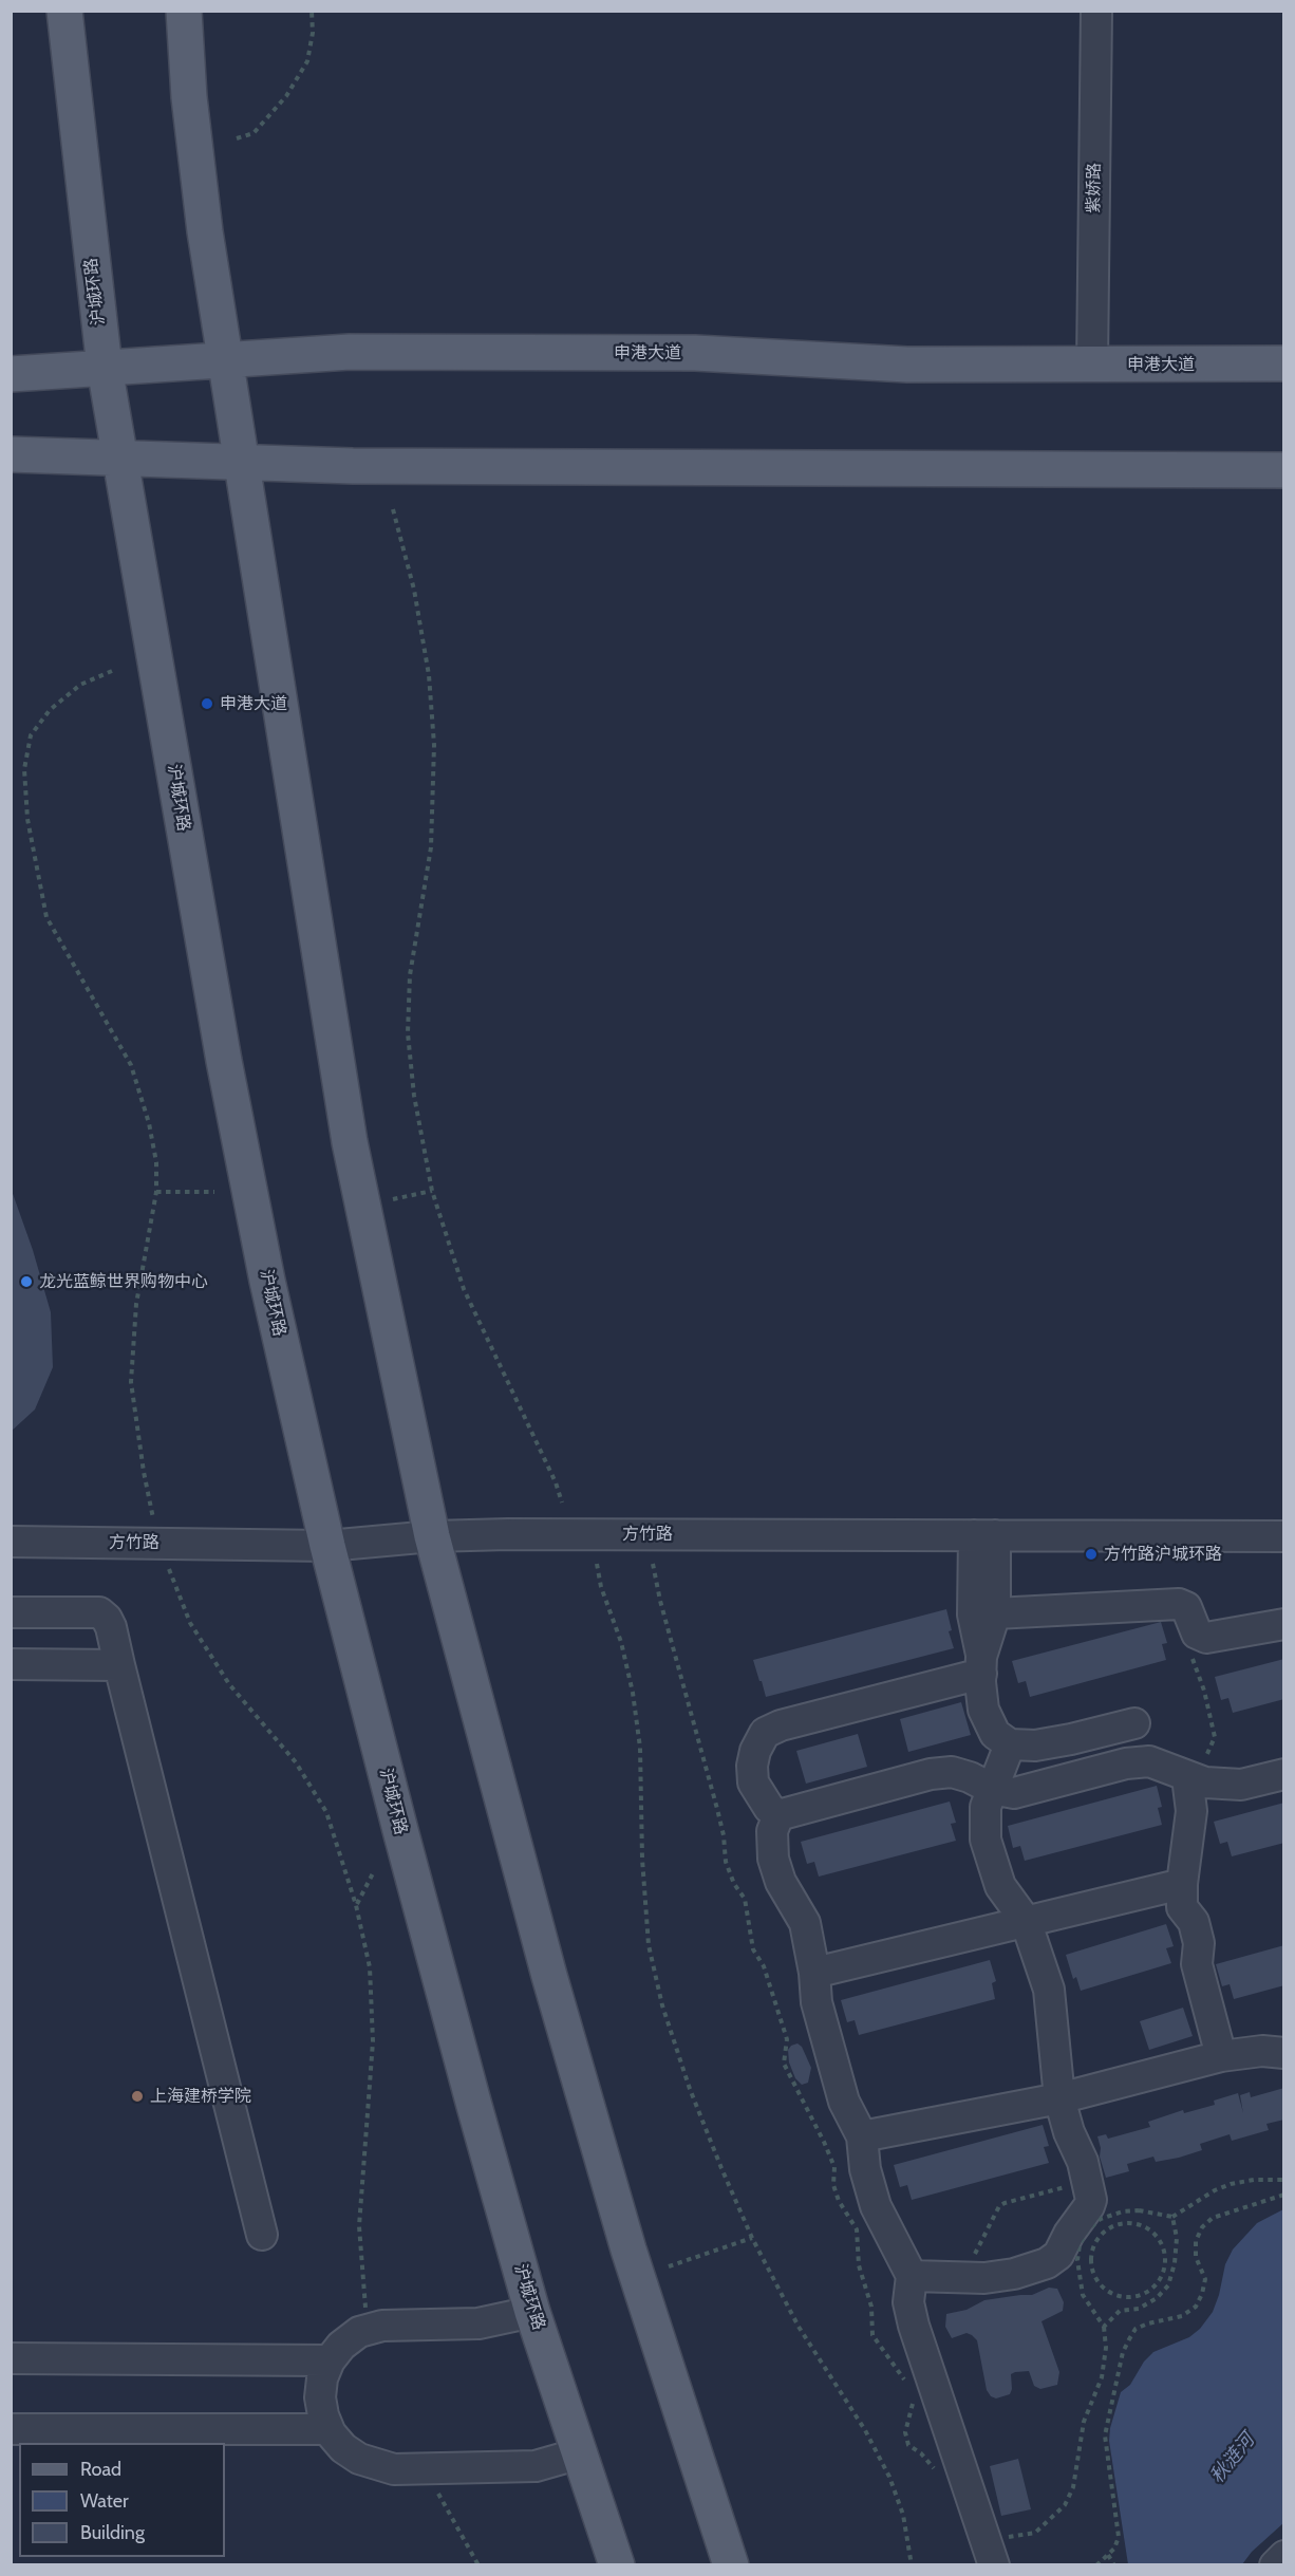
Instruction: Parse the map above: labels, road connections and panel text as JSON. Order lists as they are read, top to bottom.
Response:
{
  "streets": {
    "main road": ["沪城环路", "申港大道"],
    "street": ["紫娇路", "方竹路"]
  },
  "crossings": [
    ["紫娇路", "申港大道"],
    ["沪城环路", "申港大道"],
    ["沪城环路", "方竹路"]
  ],
  "water": ["秋涟河"],
  "places": [
    "申港大道",
    "龙光蓝鲸世界购物中心",
    "方竹路沪城环路",
    "上海建桥学院"
  ],
  "legend": ["Road", "Water", "Building"]
}
